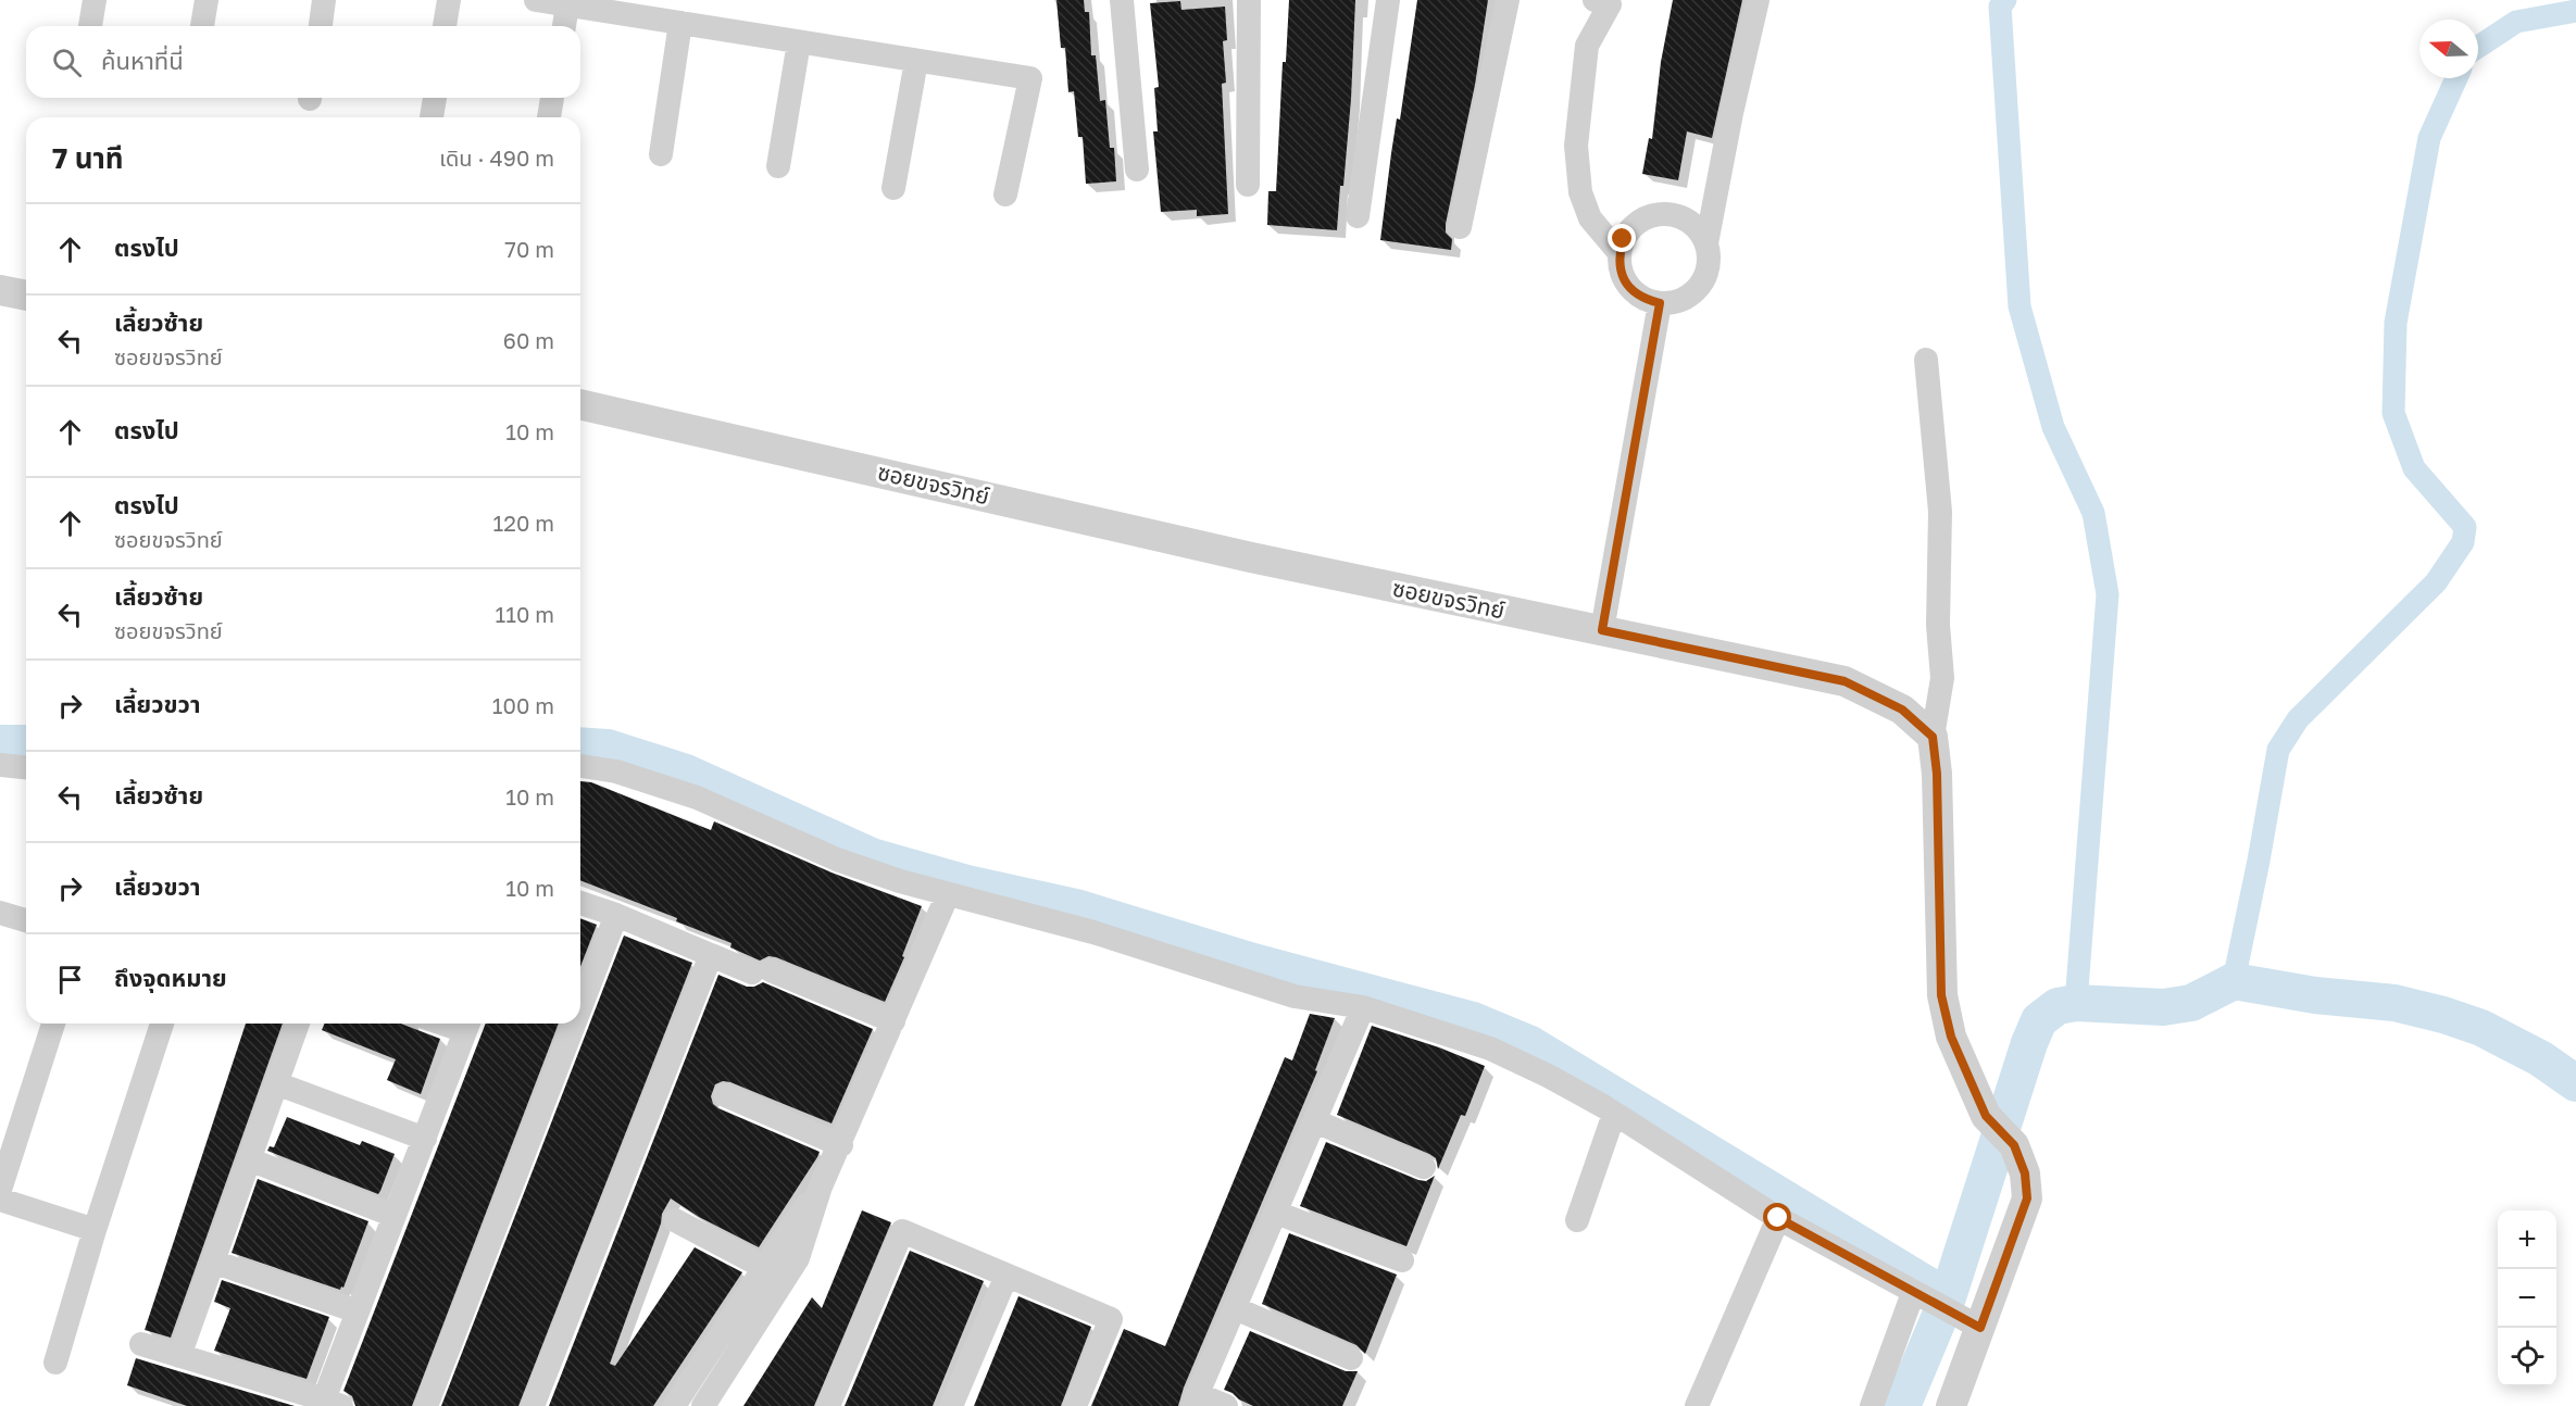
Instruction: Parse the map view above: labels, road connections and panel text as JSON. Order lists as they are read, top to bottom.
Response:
{
  "streets": {
    "street": ["ซอยขจรวิทย์"]
  },
  "north": "left",
  "page": {
    "search": "ค้นหาที่นี่",
    "heading": ["7 นาที", "เดิน · 490 m"],
    "list": [
      ["ตรงไป", "70 m"],
      ["เลี้ยวซ้าย", "ซอยขจรวิทย์", "60 m"],
      ["ตรงไป", "10 m"],
      ["ตรงไป", "ซอยขจรวิทย์", "120 m"],
      ["เลี้ยวซ้าย", "ซอยขจรวิทย์", "110 m"],
      ["เลี้ยวขวา", "100 m"],
      ["เลี้ยวซ้าย", "10 m"],
      ["เลี้ยวขวา", "10 m"],
      "ถึงจุดหมาย"
    ],
    "map_buttons": ["+", "−"]
  }
}
